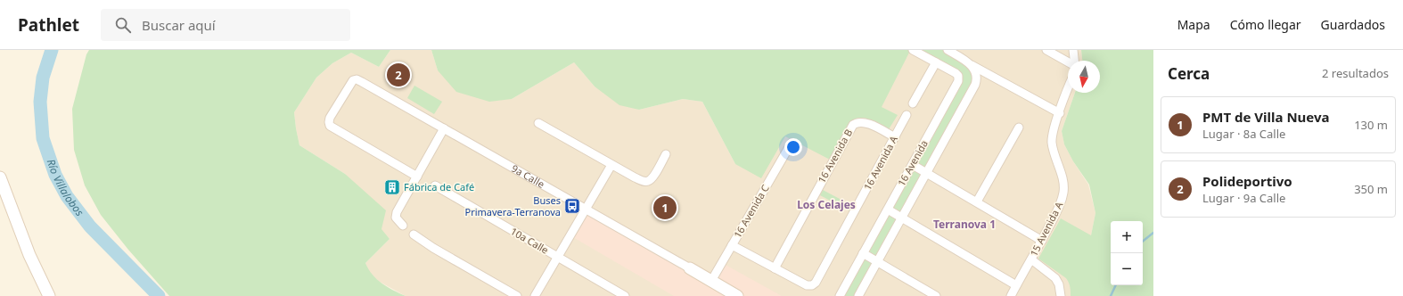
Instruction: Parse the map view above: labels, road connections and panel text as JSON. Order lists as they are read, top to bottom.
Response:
{
  "streets": {
    "main road": ["9a Calle"],
    "street": [
      "16 Avenida B",
      "16 Avenida A",
      "16 Avenida",
      "16 Avenida C",
      "15 Avenida A",
      "10a Calle"
    ]
  },
  "crossings": [
    ["16 Avenida B", "16 Avenida A"],
    ["9a Calle", "16 Avenida C"]
  ],
  "districts": ["Los Celajes", "Terranova 1"],
  "water": ["Río Villalobos"],
  "places": {
    "building": ["Fábrica de Café"],
    "bus stop": ["Buses Primavera-Terranova"]
  },
  "north": "bottom",
  "page": {
    "header": "Pathlet",
    "search": "Buscar aquí",
    "nav": ["Mapa", "Cómo llegar", "Guardados"],
    "heading": ["Cerca", "2 resultados"],
    "pins": ["2", "1"],
    "list": [
      {
        "mark": "1",
        "name": "PMT de Villa Nueva",
        "note": "Lugar · 8a Calle",
        "value": "130 m"
      },
      {
        "mark": "2",
        "name": "Polideportivo",
        "note": "Lugar · 9a Calle",
        "value": "350 m"
      }
    ],
    "map_buttons": ["+", "−"]
  }
}
